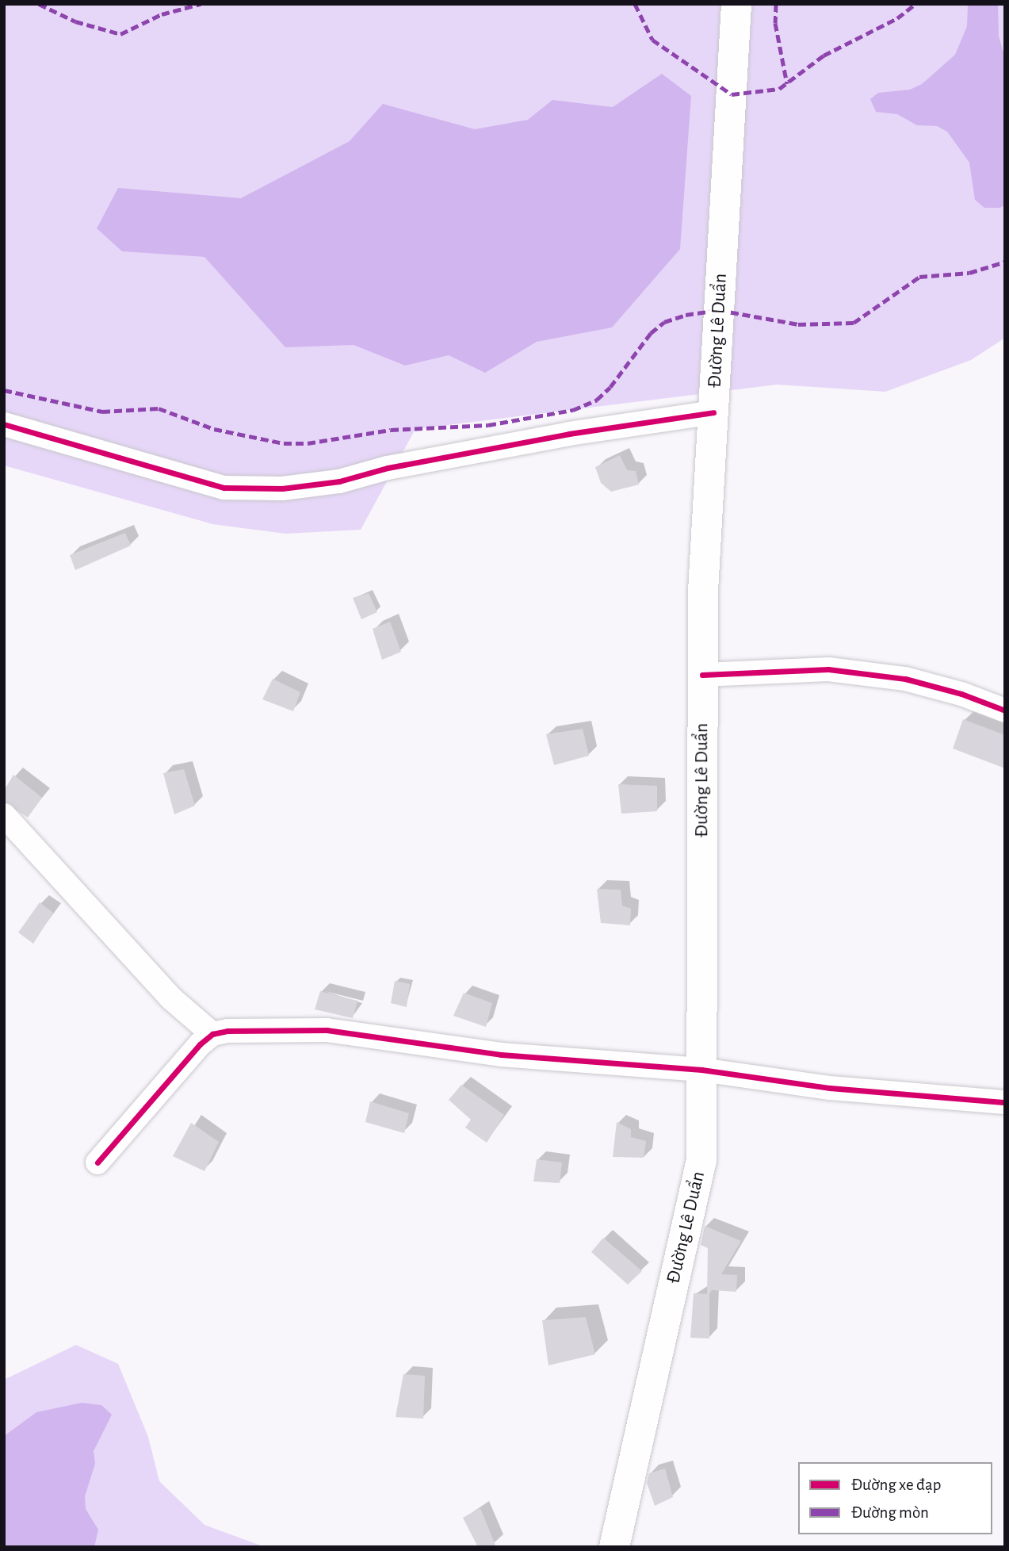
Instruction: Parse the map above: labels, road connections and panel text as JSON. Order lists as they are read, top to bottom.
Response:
{
  "streets": {
    "main road": ["Đường Lê Duẩn"]
  },
  "legend": ["Đường xe đạp", "Đường mòn"]
}
